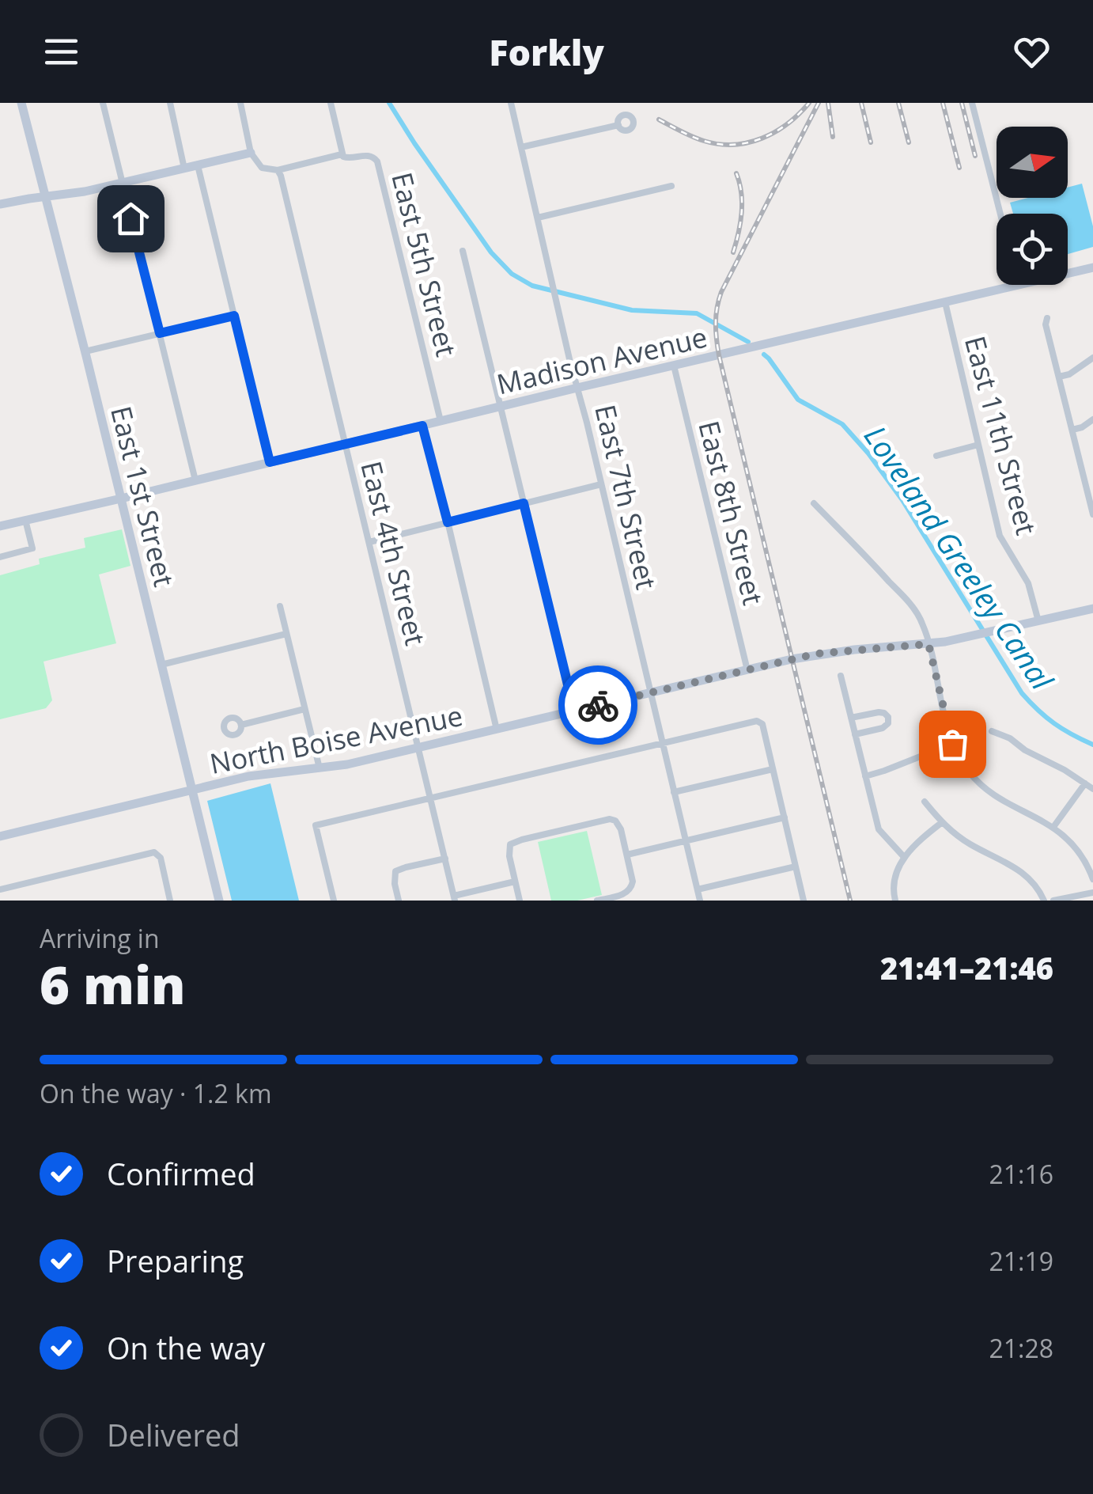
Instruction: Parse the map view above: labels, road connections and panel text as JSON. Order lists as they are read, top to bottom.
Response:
{
  "streets": {
    "main road": ["Madison Avenue", "East 1st Street", "North Boise Avenue"],
    "street": [
      "East 5th Street",
      "East 11th Street",
      "East 7th Street",
      "East 8th Street",
      "East 4th Street"
    ]
  },
  "crossings": [
    ["East 5th Street", "Madison Avenue"],
    ["Madison Avenue", "East 11th Street"],
    ["Madison Avenue", "East 1st Street"],
    ["Madison Avenue", "East 7th Street"],
    ["Madison Avenue", "East 8th Street"],
    ["Madison Avenue", "East 4th Street"],
    ["East 11th Street", "North Boise Avenue"],
    ["East 1st Street", "North Boise Avenue"],
    ["East 7th Street", "North Boise Avenue"],
    ["East 8th Street", "North Boise Avenue"],
    ["East 4th Street", "North Boise Avenue"]
  ],
  "water": ["Loveland Greeley Canal"],
  "north": "right",
  "page": {
    "header": "Forkly",
    "heading": ["6 min", "Arriving in", "21:41–21:46"],
    "bar": "On the way · 1.2 km",
    "list": [
      ["Confirmed", "21:16"],
      ["Preparing", "21:19"],
      ["On the way", "21:28"],
      "Delivered"
    ]
  }
}
